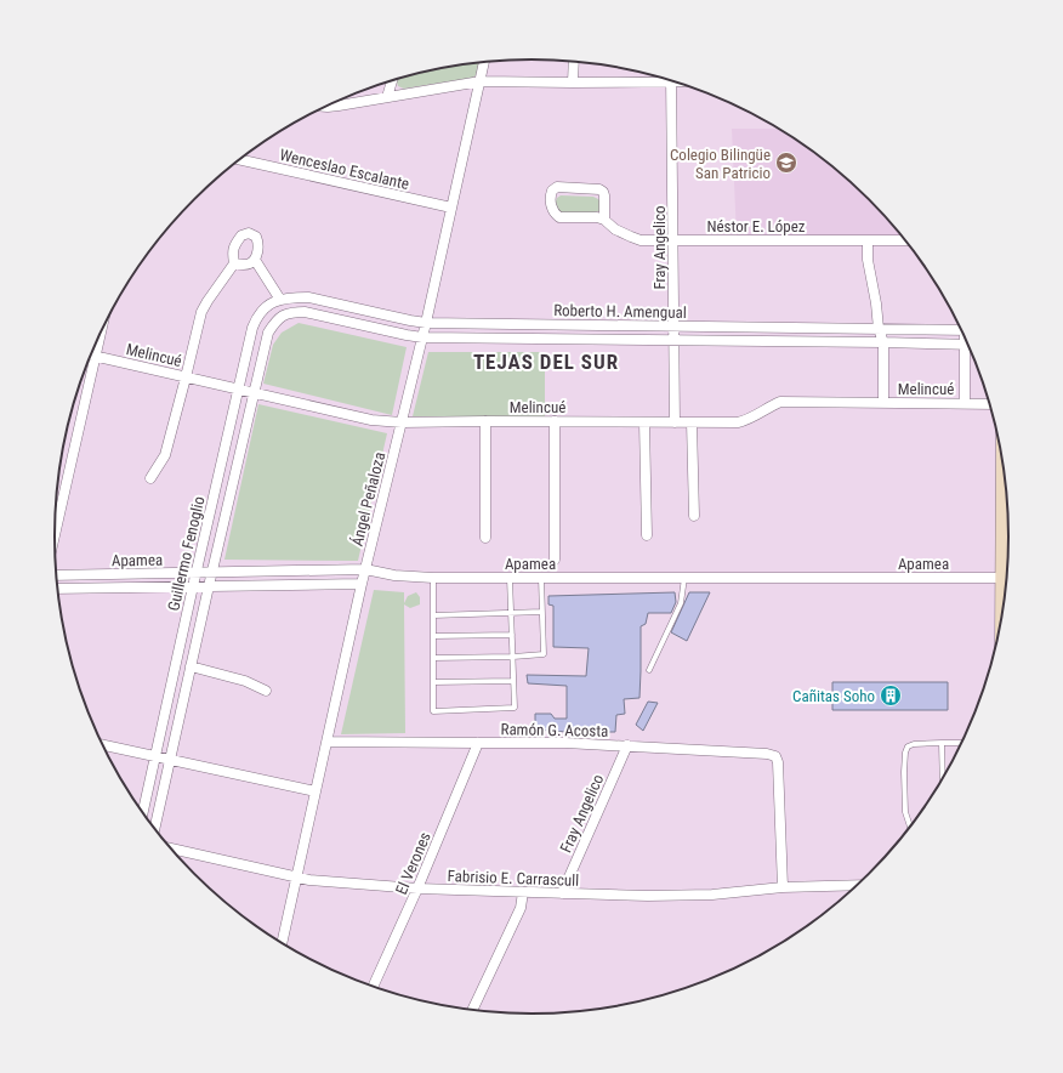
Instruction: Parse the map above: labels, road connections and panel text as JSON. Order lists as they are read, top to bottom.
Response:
{
  "streets": {
    "street": [
      "Wenceslao Escalante",
      "Néstor E. López",
      "Fray Angelico",
      "Roberto H. Amengual",
      "Melincué",
      "Ángel Peñaloza",
      "Guillermo Fenoglio",
      "Apamea",
      "Ramón G. Acosta",
      "El Verones",
      "Fabrisio E. Carrascull"
    ]
  },
  "crossings": [
    ["Wenceslao Escalante", "Ángel Peñaloza"],
    ["Néstor E. López", "Fray Angelico"],
    ["Fray Angelico", "Roberto H. Amengual"],
    ["Fray Angelico", "Melincué"],
    ["Fray Angelico", "Ramón G. Acosta"],
    ["Fray Angelico", "Fabrisio E. Carrascull"],
    ["Roberto H. Amengual", "Ángel Peñaloza"],
    ["Roberto H. Amengual", "Guillermo Fenoglio"],
    ["Melincué", "Ángel Peñaloza"],
    ["Melincué", "Guillermo Fenoglio"],
    ["Ángel Peñaloza", "Apamea"],
    ["Ángel Peñaloza", "Ramón G. Acosta"],
    ["Ángel Peñaloza", "Fabrisio E. Carrascull"],
    ["Guillermo Fenoglio", "Apamea"],
    ["Ramón G. Acosta", "El Verones"],
    ["Ramón G. Acosta", "Fabrisio E. Carrascull"],
    ["El Verones", "Fabrisio E. Carrascull"]
  ],
  "districts": ["TEJAS DEL SUR"],
  "places": {
    "school or university": ["Colegio Bilingüe San Patricio"],
    "building": ["Cañitas Soho"]
  }
}
